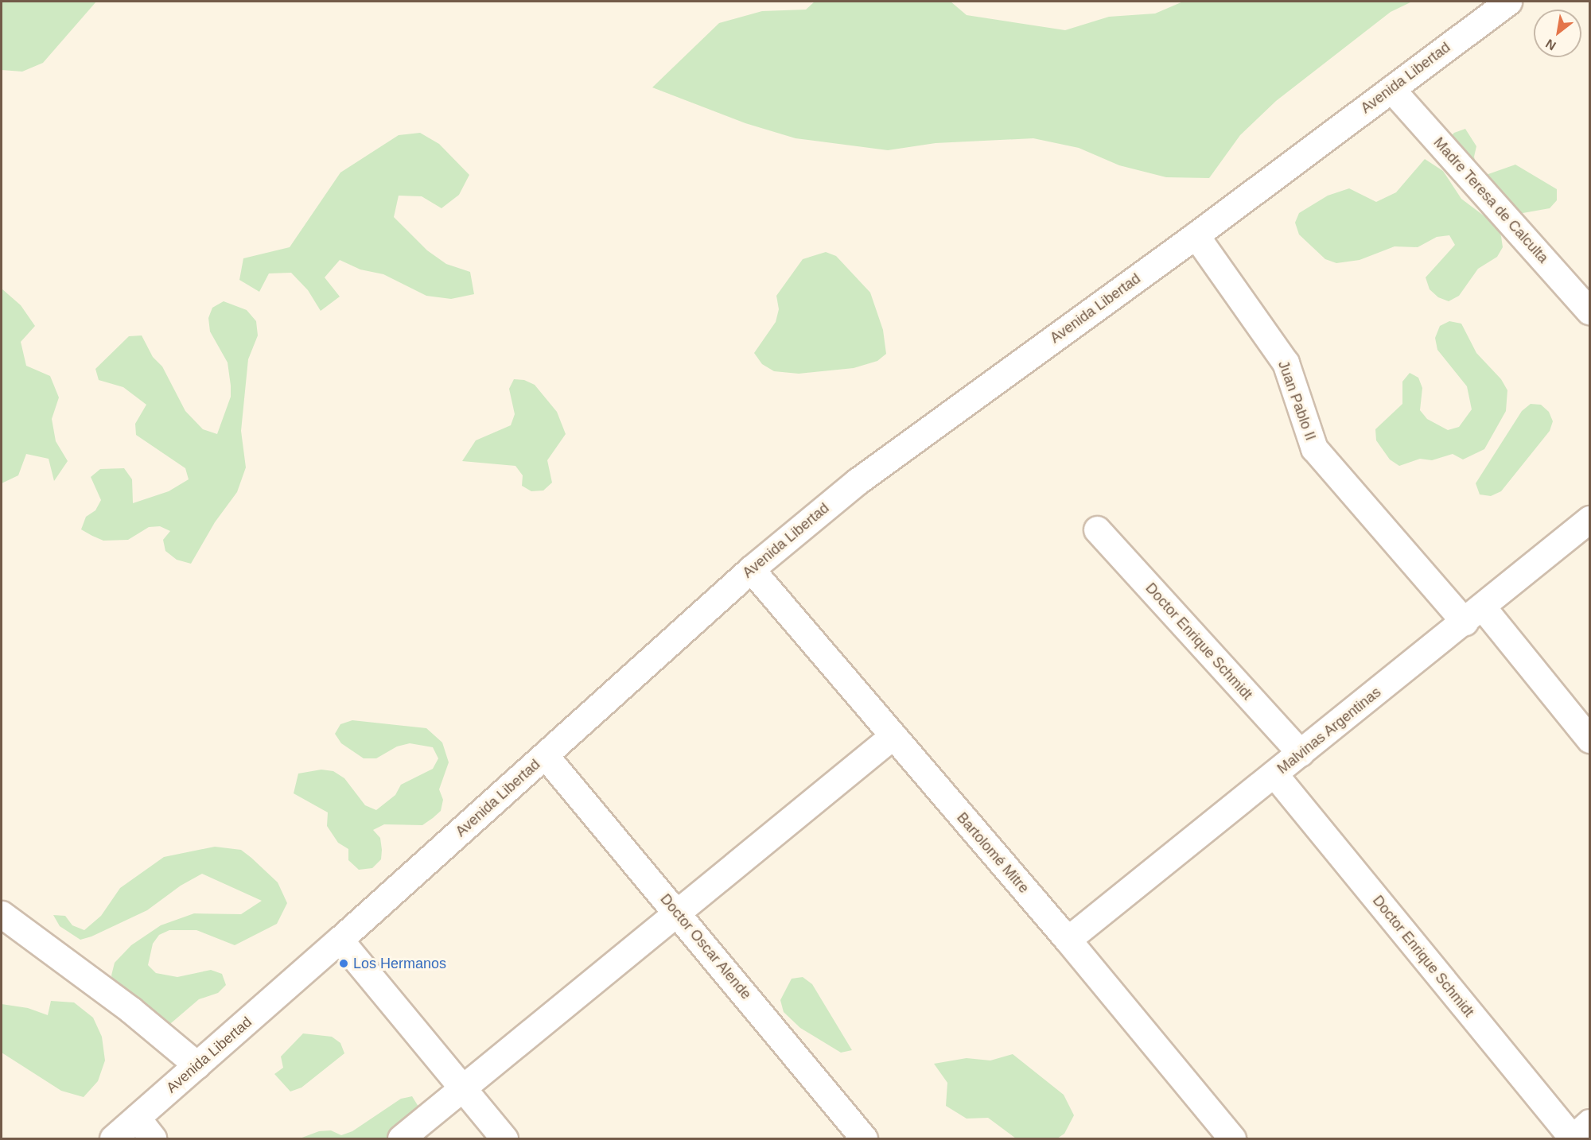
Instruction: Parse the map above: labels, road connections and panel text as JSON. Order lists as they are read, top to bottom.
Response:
{
  "streets": {
    "street": [
      "Avenida Libertad",
      "Madre Teresa de Calculta",
      "Juan Pablo II",
      "Doctor Enrique Schmidt",
      "Malvinas Argentinas",
      "Bartolomé Mitre",
      "Doctor Oscar Alende"
    ]
  },
  "crossings": [
    ["Avenida Libertad", "Madre Teresa de Calculta"],
    ["Avenida Libertad", "Juan Pablo II"],
    ["Avenida Libertad", "Bartolomé Mitre"],
    ["Avenida Libertad", "Doctor Oscar Alende"],
    ["Juan Pablo II", "Malvinas Argentinas"],
    ["Doctor Enrique Schmidt", "Malvinas Argentinas"],
    ["Malvinas Argentinas", "Bartolomé Mitre"]
  ],
  "places": ["Los Hermanos"],
  "north": "bottom left"
}
